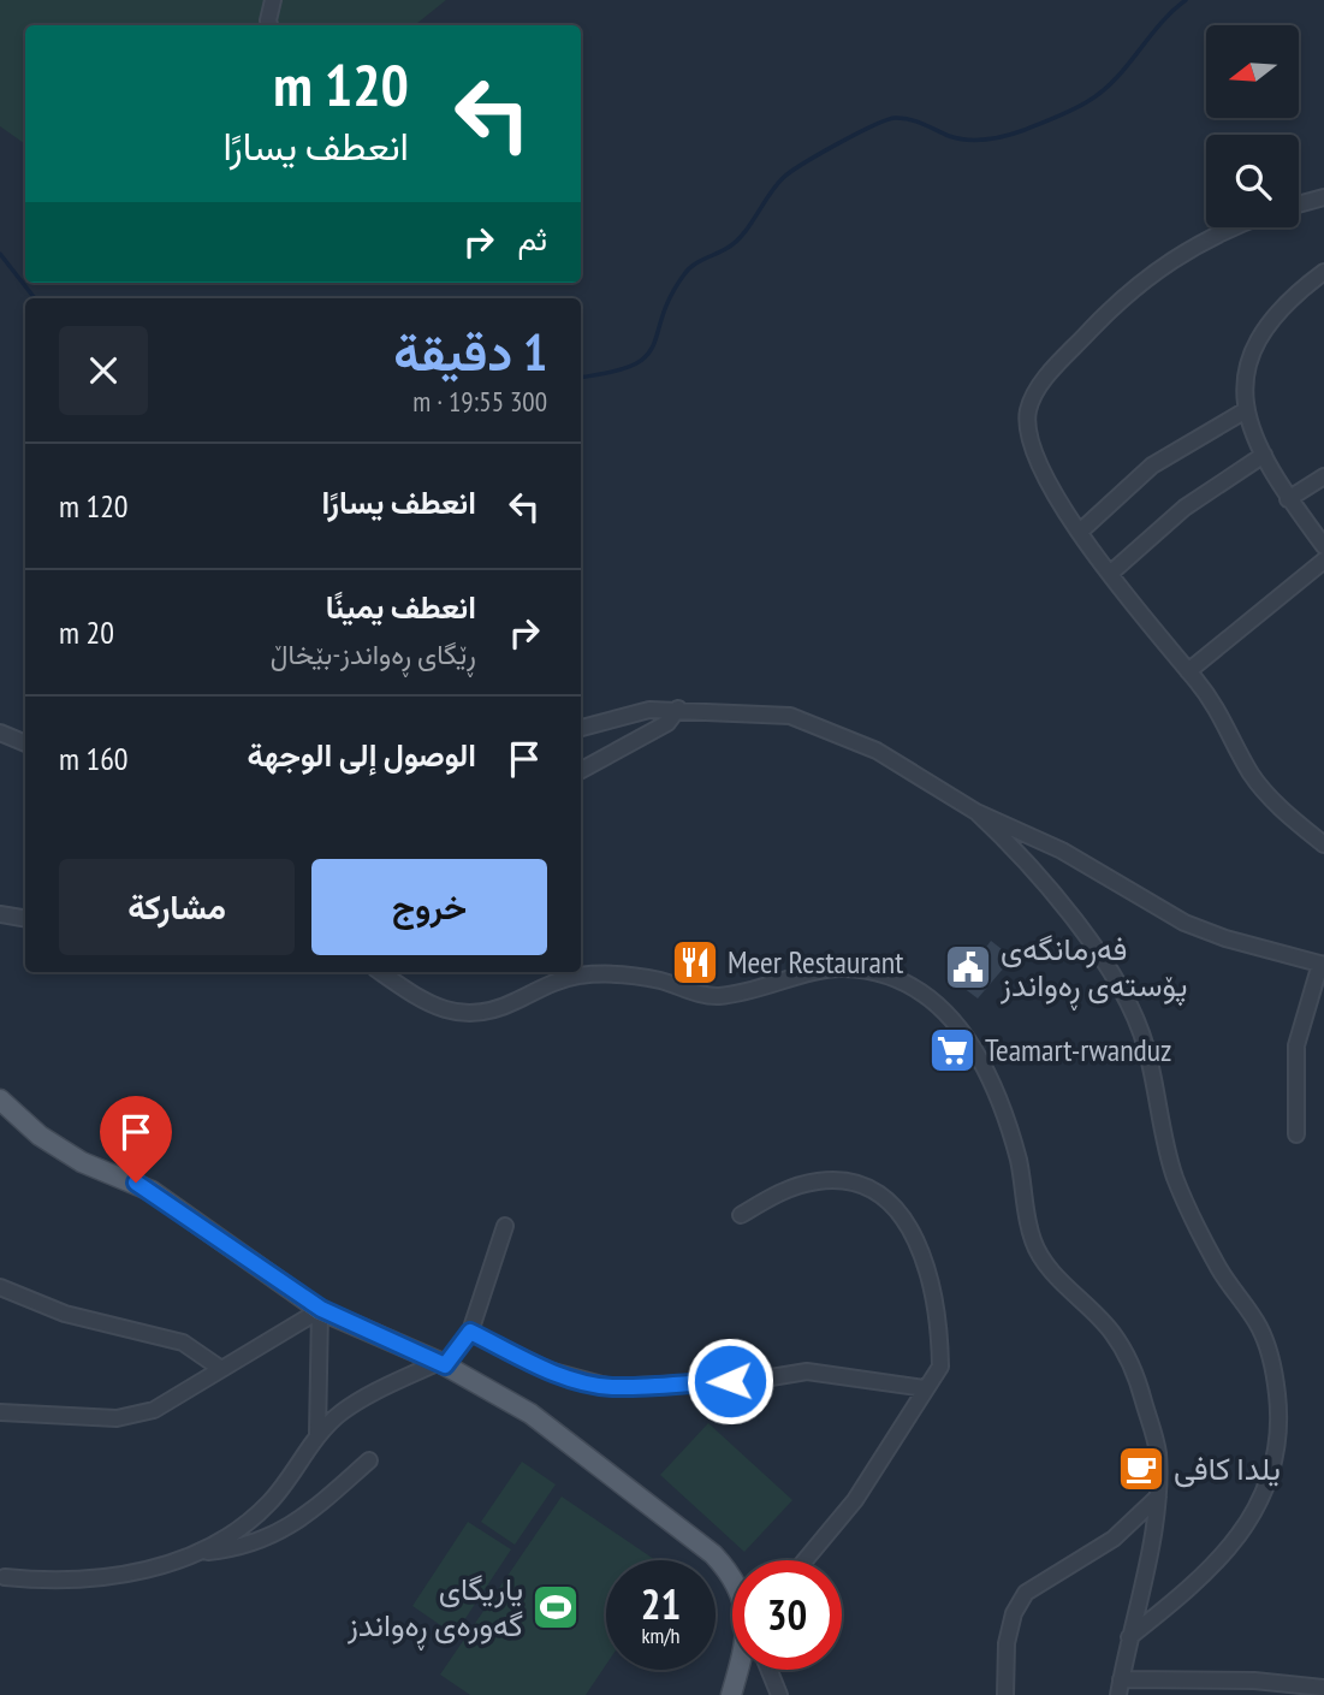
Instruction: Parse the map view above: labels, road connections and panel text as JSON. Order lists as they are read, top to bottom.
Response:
{
  "places": {
    "restaurant": ["Meer Restaurant"],
    "public building": ["فەرمانگەی پۆستەی ڕەواندز"],
    "supermarket": ["Teamart-rwanduz"],
    "cafe": ["یلدا کافی"],
    "sports": ["یاریگای گەورەی ڕەواندز"]
  },
  "north": "left",
  "page": {
    "turn": ["120 m", "انعطف يسارًا"],
    "then": "ثم",
    "heading": ["1 دقيقة", "300 m · 19:55"],
    "list": [
      {
        "name": "انعطف يسارًا",
        "value": "120 m"
      },
      {
        "name": "انعطف يمينًا",
        "note": "ڕێگای ڕەواندز-بێخاڵ",
        "value": "20 m"
      },
      {
        "name": "الوصول إلى الوجهة",
        "value": "160 m"
      }
    ],
    "buttons": ["خروج", "مشاركة"],
    "speed": "21 km/h",
    "limit": "30"
  }
}
